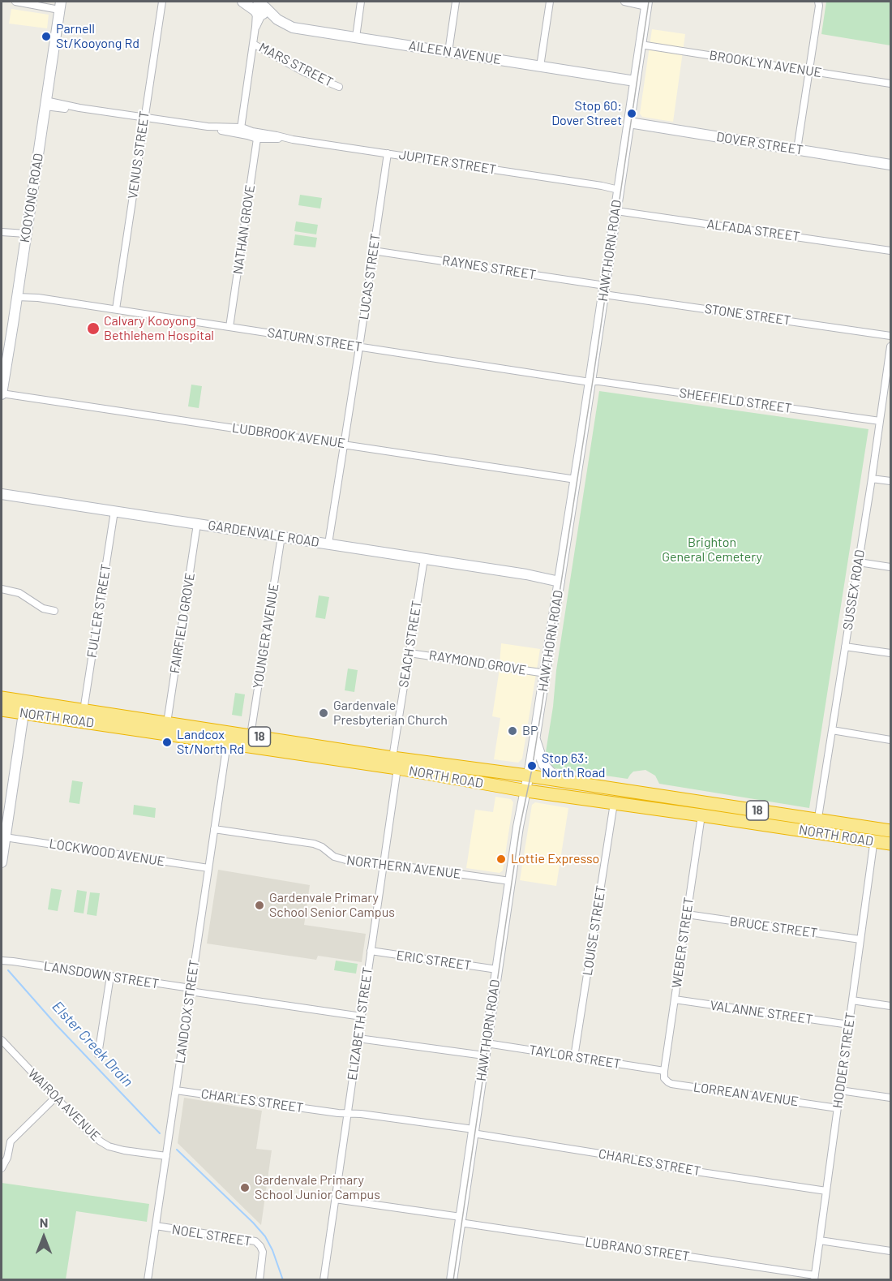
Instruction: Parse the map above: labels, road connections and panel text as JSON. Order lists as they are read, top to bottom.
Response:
{
  "streets": {
    "highway": ["NORTH ROAD", "18"],
    "street": [
      "AILEEN AVENUE",
      "BROOKLYN AVENUE",
      "MARS STREET",
      "DOVER STREET",
      "VENUS STREET",
      "JUPITER STREET",
      "KOOYONG ROAD",
      "NATHAN GROVE",
      "ALFADA STREET",
      "HAWTHORN ROAD",
      "RAYNES STREET",
      "LUCAS STREET",
      "STONE STREET",
      "SATURN STREET",
      "SHEFFIELD STREET",
      "LUDBROOK AVENUE",
      "GARDENVALE ROAD",
      "SUSSEX ROAD",
      "FULLER STREET",
      "FAIRFIELD GROVE",
      "YOUNGER AVENUE",
      "SEACH STREET",
      "RAYMOND GROVE",
      "LOCKWOOD AVENUE",
      "NORTHERN AVENUE",
      "BRUCE STREET",
      "LOUISE STREET",
      "WEBER STREET",
      "ERIC STREET",
      "LANSDOWN STREET",
      "LANDCOX STREET",
      "VALANNE STREET",
      "ELIZABETH STREET",
      "TAYLOR STREET",
      "HODDER STREET",
      "LORREAN AVENUE",
      "CHARLES STREET",
      "WAIROA AVENUE",
      "NOEL STREET",
      "LUBRANO STREET"
    ]
  },
  "crossings": [
    ["AILEEN AVENUE", "HAWTHORN ROAD"],
    ["BROOKLYN AVENUE", "HAWTHORN ROAD"],
    ["DOVER STREET", "HAWTHORN ROAD"],
    ["VENUS STREET", "JUPITER STREET"],
    ["VENUS STREET", "SATURN STREET"],
    ["JUPITER STREET", "KOOYONG ROAD"],
    ["JUPITER STREET", "NATHAN GROVE"],
    ["JUPITER STREET", "HAWTHORN ROAD"],
    ["JUPITER STREET", "LUCAS STREET"],
    ["KOOYONG ROAD", "SATURN STREET"],
    ["KOOYONG ROAD", "LUDBROOK AVENUE"],
    ["NATHAN GROVE", "SATURN STREET"],
    ["ALFADA STREET", "HAWTHORN ROAD"],
    ["HAWTHORN ROAD", "RAYNES STREET"],
    ["HAWTHORN ROAD", "STONE STREET"],
    ["HAWTHORN ROAD", "SATURN STREET"],
    ["HAWTHORN ROAD", "SHEFFIELD STREET"],
    ["HAWTHORN ROAD", "LUDBROOK AVENUE"],
    ["HAWTHORN ROAD", "GARDENVALE ROAD"],
    ["HAWTHORN ROAD", "RAYMOND GROVE"],
    ["HAWTHORN ROAD", "NORTH ROAD"],
    ["HAWTHORN ROAD", "NORTHERN AVENUE"],
    ["HAWTHORN ROAD", "ERIC STREET"],
    ["HAWTHORN ROAD", "TAYLOR STREET"],
    ["HAWTHORN ROAD", "CHARLES STREET"],
    ["HAWTHORN ROAD", "LUBRANO STREET"],
    ["RAYNES STREET", "LUCAS STREET"],
    ["RAYNES STREET", "STONE STREET"],
    ["LUCAS STREET", "SATURN STREET"],
    ["LUCAS STREET", "LUDBROOK AVENUE"],
    ["LUCAS STREET", "GARDENVALE ROAD"],
    ["SATURN STREET", "SHEFFIELD STREET"],
    ["SHEFFIELD STREET", "SUSSEX ROAD"],
    ["GARDENVALE ROAD", "FULLER STREET"],
    ["GARDENVALE ROAD", "FAIRFIELD GROVE"],
    ["GARDENVALE ROAD", "YOUNGER AVENUE"],
    ["GARDENVALE ROAD", "SEACH STREET"],
    ["SUSSEX ROAD", "NORTH ROAD"],
    ["FULLER STREET", "NORTH ROAD"],
    ["FAIRFIELD GROVE", "NORTH ROAD"],
    ["YOUNGER AVENUE", "NORTH ROAD"],
    ["SEACH STREET", "RAYMOND GROVE"],
    ["SEACH STREET", "NORTH ROAD"],
    ["SEACH STREET", "ELIZABETH STREET"],
    ["NORTH ROAD", "LOUISE STREET"],
    ["NORTH ROAD", "WEBER STREET"],
    ["NORTH ROAD", "LANDCOX STREET"],
    ["NORTH ROAD", "ELIZABETH STREET"],
    ["NORTH ROAD", "HODDER STREET"],
    ["LOCKWOOD AVENUE", "LANDCOX STREET"],
    ["NORTHERN AVENUE", "LANDCOX STREET"],
    ["NORTHERN AVENUE", "ELIZABETH STREET"],
    ["BRUCE STREET", "WEBER STREET"],
    ["BRUCE STREET", "HODDER STREET"],
    ["LOUISE STREET", "TAYLOR STREET"],
    ["WEBER STREET", "VALANNE STREET"],
    ["WEBER STREET", "TAYLOR STREET"],
    ["WEBER STREET", "LORREAN AVENUE"],
    ["ERIC STREET", "ELIZABETH STREET"],
    ["LANSDOWN STREET", "LANDCOX STREET"],
    ["LANSDOWN STREET", "ELIZABETH STREET"],
    ["LANDCOX STREET", "CHARLES STREET"],
    ["LANDCOX STREET", "WAIROA AVENUE"],
    ["LANDCOX STREET", "NOEL STREET"],
    ["VALANNE STREET", "HODDER STREET"],
    ["ELIZABETH STREET", "CHARLES STREET"],
    ["ELIZABETH STREET", "LUBRANO STREET"],
    ["TAYLOR STREET", "LORREAN AVENUE"],
    ["HODDER STREET", "LORREAN AVENUE"],
    ["HODDER STREET", "CHARLES STREET"],
    ["HODDER STREET", "LUBRANO STREET"]
  ],
  "water": ["Elster Creek Drain"],
  "parks": ["Brighton General Cemetery"],
  "places": [
    "Parnell St/Kooyong Rd",
    "Stop 60: Dover Street",
    "Calvary Kooyong Bethlehem Hospital",
    "Gardenvale Presbyterian Church",
    "BP",
    "Landcox St/North Rd",
    "Stop 63: North Road",
    "Lottie Expresso",
    "Gardenvale Primary School Senior Campus",
    "Gardenvale Primary School Junior Campus"
  ],
  "north": "top"
}
